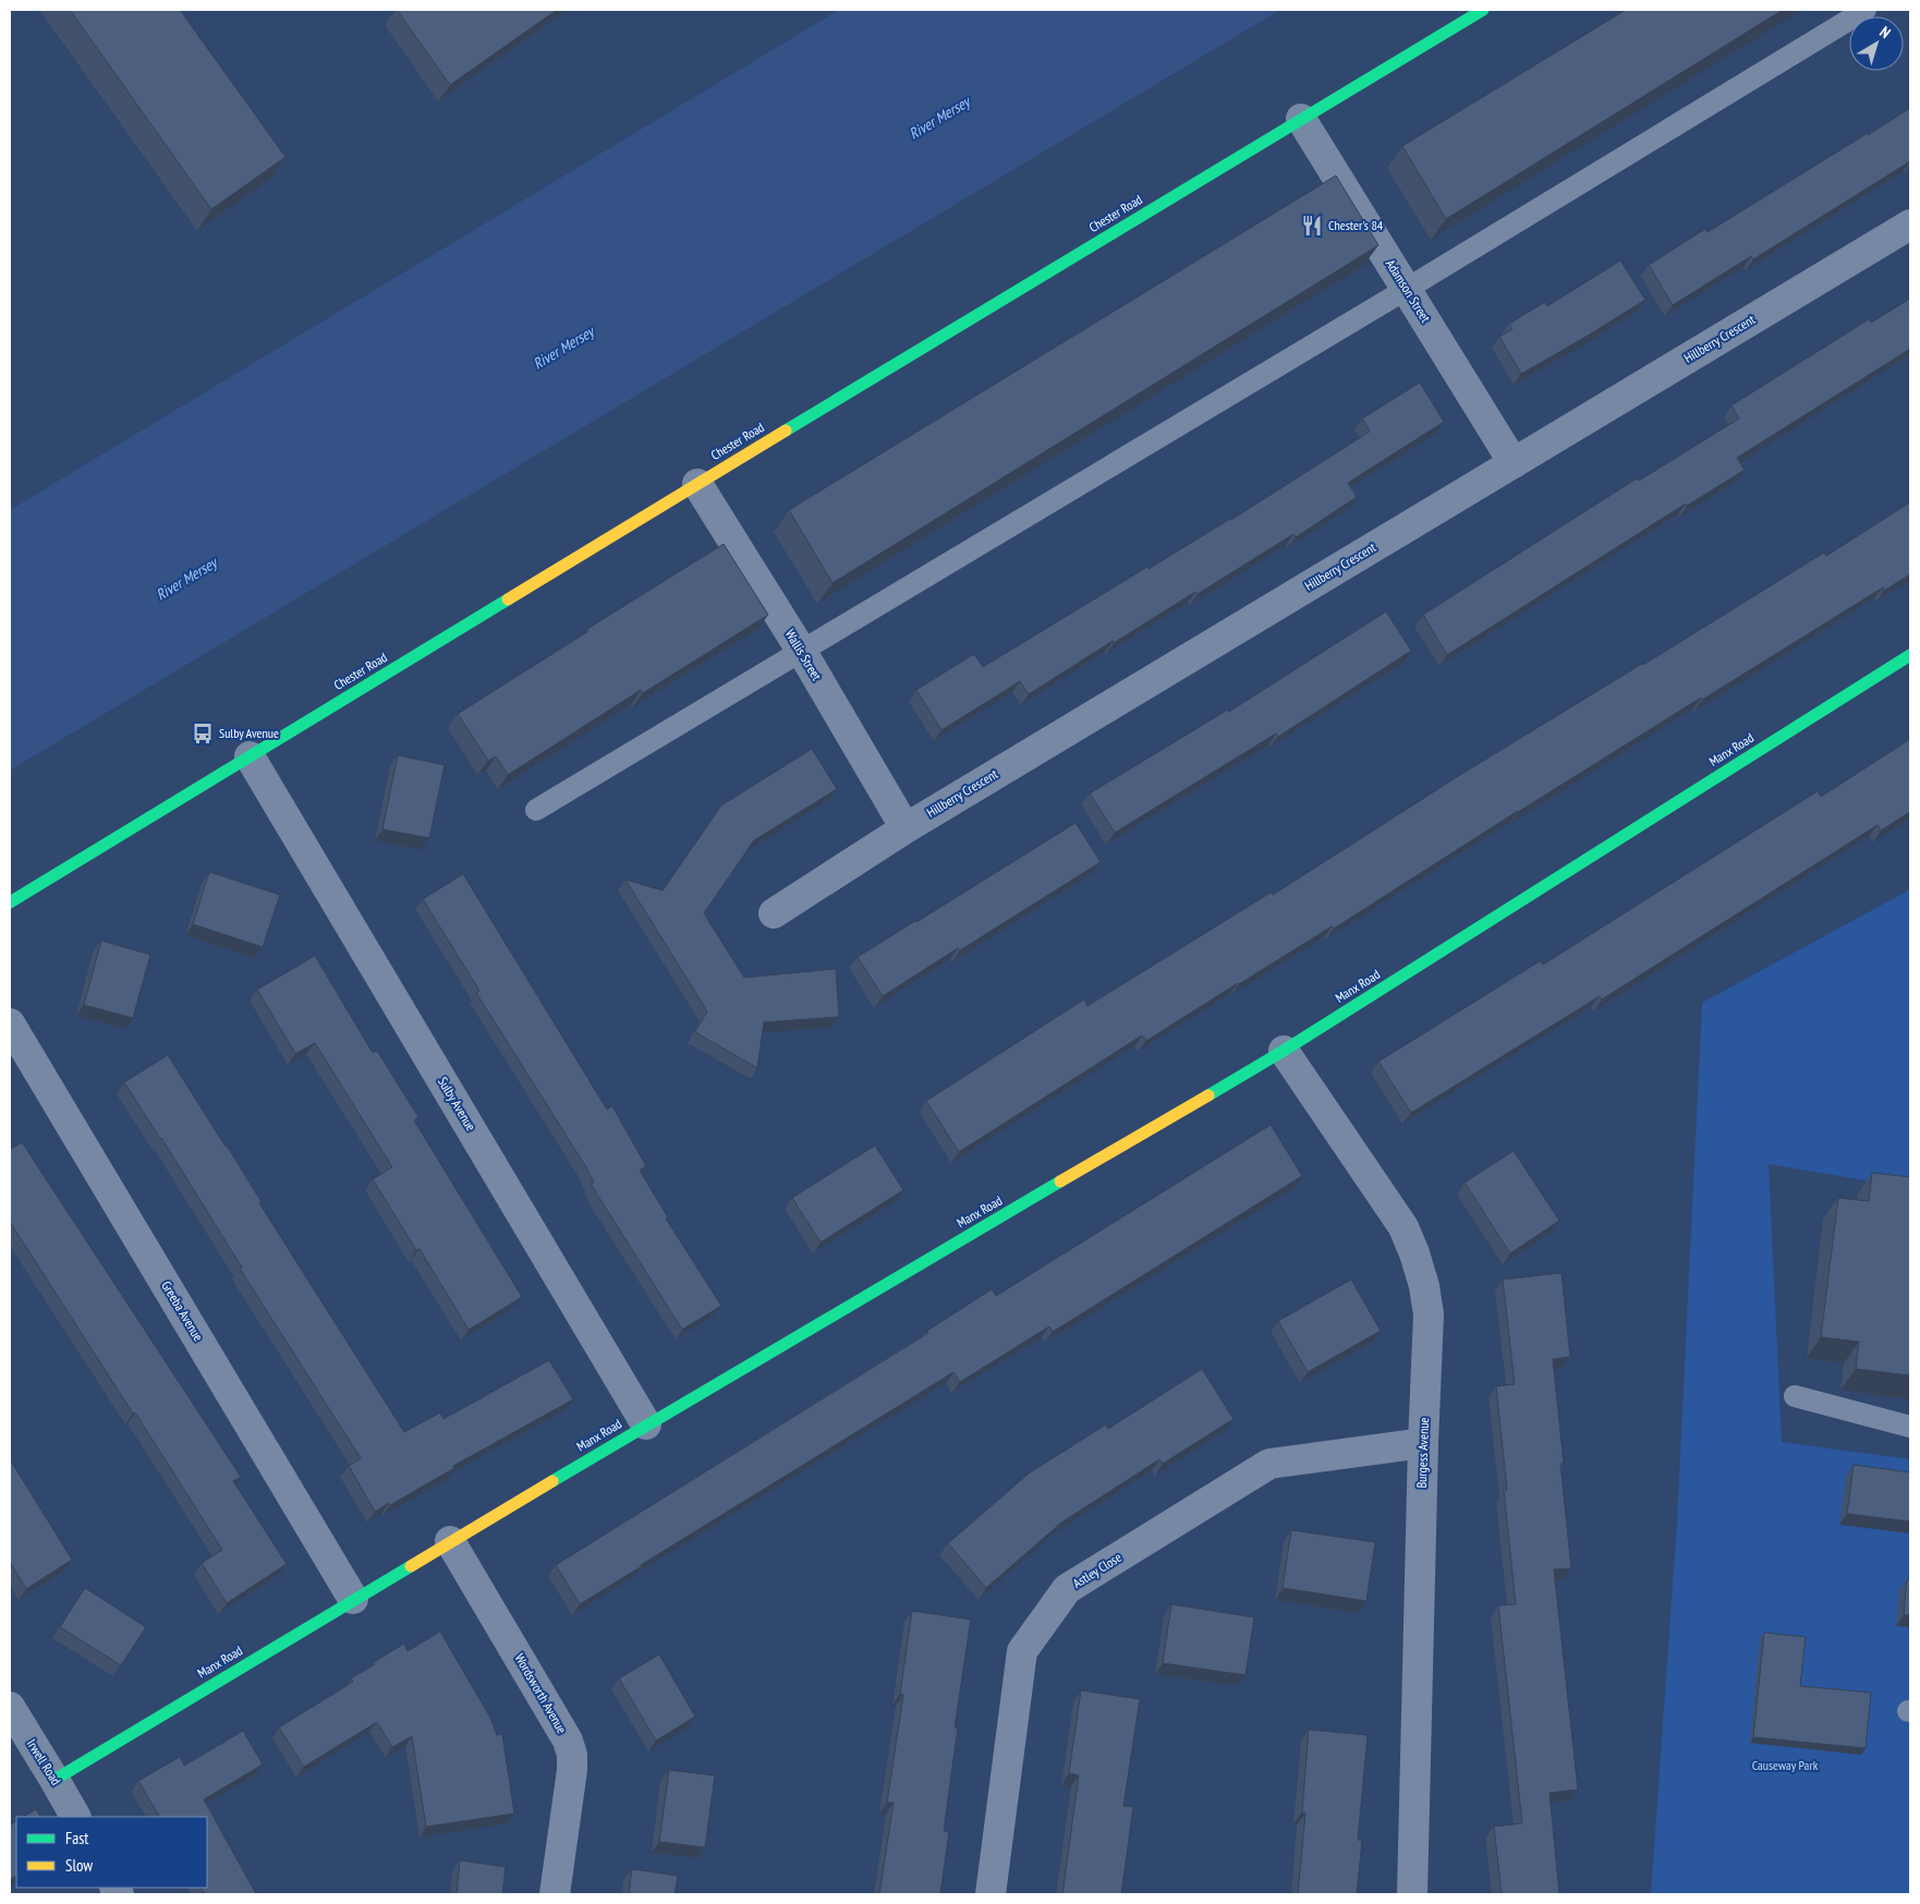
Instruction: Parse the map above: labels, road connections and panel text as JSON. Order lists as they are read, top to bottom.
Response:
{
  "streets": {
    "main road": ["Chester Road", "Manx Road"],
    "street": [
      "Adamson Street",
      "Hillberry Crescent",
      "Wallis Street",
      "Sulby Avenue",
      "Greeba Avenue",
      "Burgess Avenue",
      "Astley Close",
      "Wordsworth Avenue",
      "Irwell Road"
    ]
  },
  "crossings": [
    ["Chester Road", "Adamson Street"],
    ["Chester Road", "Wallis Street"],
    ["Chester Road", "Sulby Avenue"],
    ["Adamson Street", "Hillberry Crescent"],
    ["Hillberry Crescent", "Wallis Street"],
    ["Manx Road", "Sulby Avenue"],
    ["Manx Road", "Greeba Avenue"],
    ["Manx Road", "Burgess Avenue"],
    ["Manx Road", "Wordsworth Avenue"],
    ["Manx Road", "Irwell Road"],
    ["Burgess Avenue", "Astley Close"]
  ],
  "water": ["River Mersey"],
  "parks": ["Causeway Park"],
  "places": {
    "restaurant": ["Chester's 84"],
    "bus stop": ["Sulby Avenue"]
  },
  "legend": ["Fast", "Slow"],
  "north": "top right"
}
